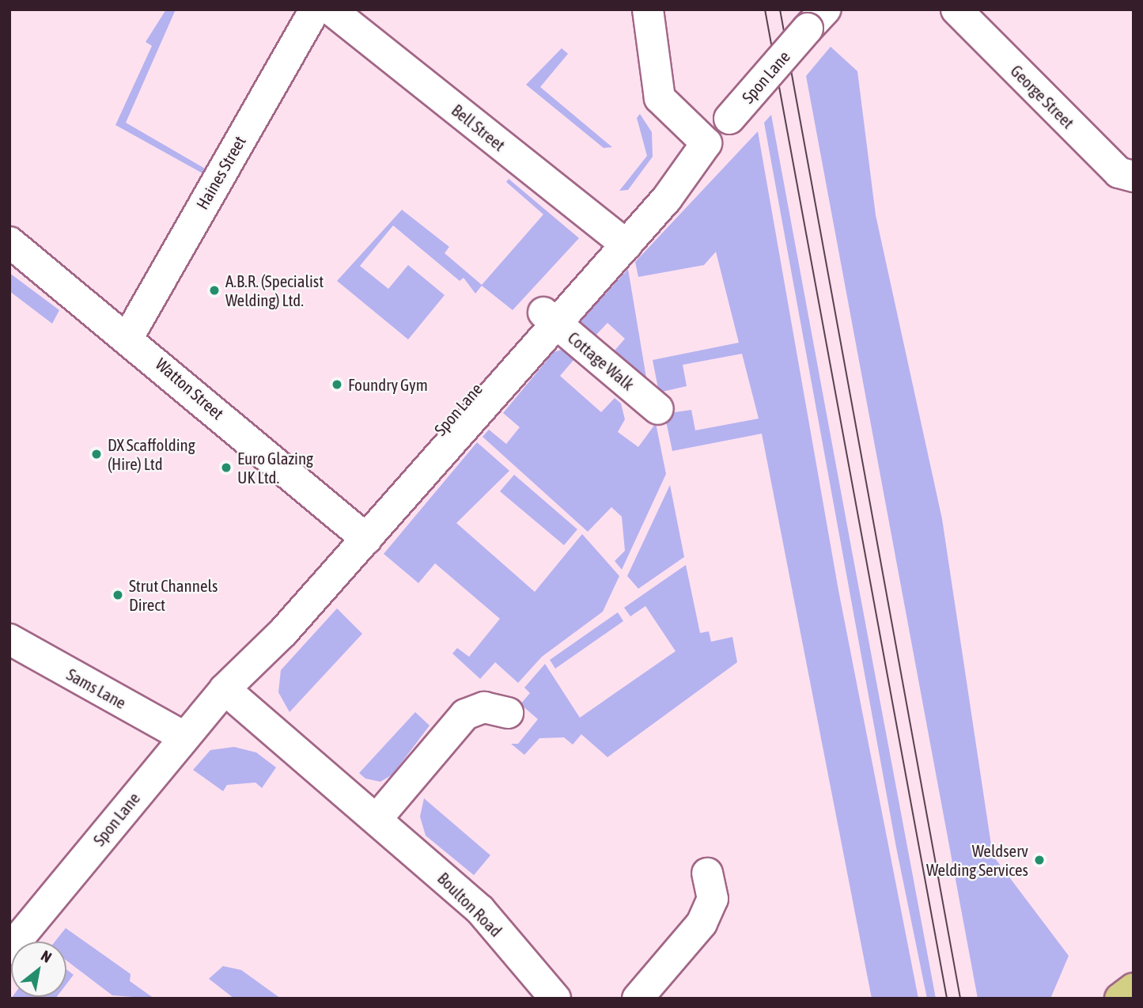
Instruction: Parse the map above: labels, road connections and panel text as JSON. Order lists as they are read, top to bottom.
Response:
{
  "streets": {
    "street": [
      "Spon Lane",
      "George Street",
      "Bell Street",
      "Haines Street",
      "Cottage Walk",
      "Watton Street",
      "Sams Lane",
      "Boulton Road"
    ]
  },
  "crossings": [
    ["Spon Lane", "Bell Street"],
    ["Spon Lane", "Cottage Walk"],
    ["Spon Lane", "Watton Street"],
    ["Spon Lane", "Sams Lane"],
    ["Spon Lane", "Boulton Road"],
    ["Haines Street", "Watton Street"]
  ],
  "places": [
    "A.B.R. (Specialist Welding) Ltd.",
    "Foundry Gym",
    "DX Scaffolding (Hire) Ltd",
    "Euro Glazing UK Ltd.",
    "Strut Channels Direct",
    "Weldserv Welding Services"
  ],
  "north": "top right"
}
